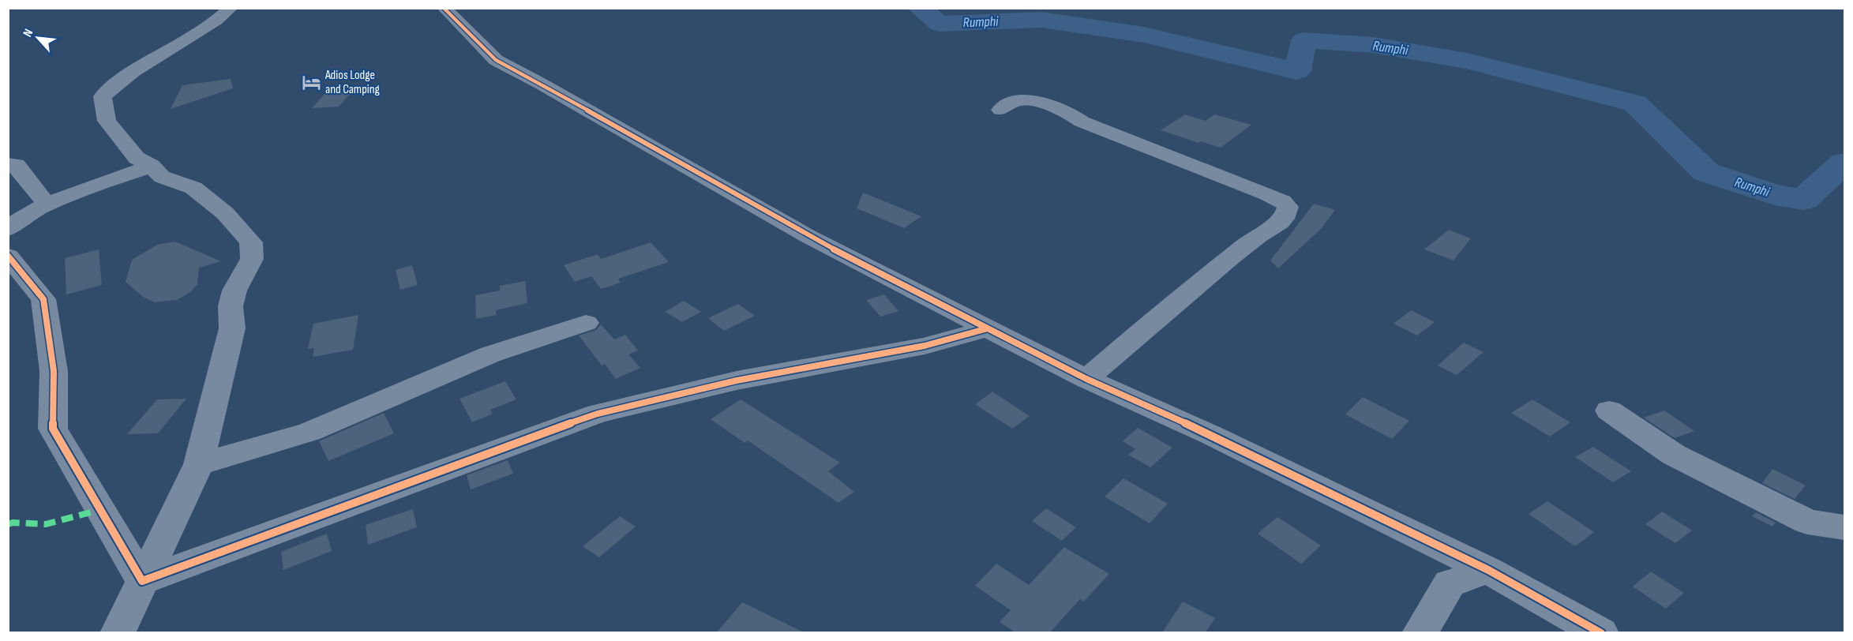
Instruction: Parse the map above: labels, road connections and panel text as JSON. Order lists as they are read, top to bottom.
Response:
{
  "water": ["Rumphi"],
  "places": {
    "hotel": ["Adios Lodge and Camping"]
  },
  "north": "top left"
}
